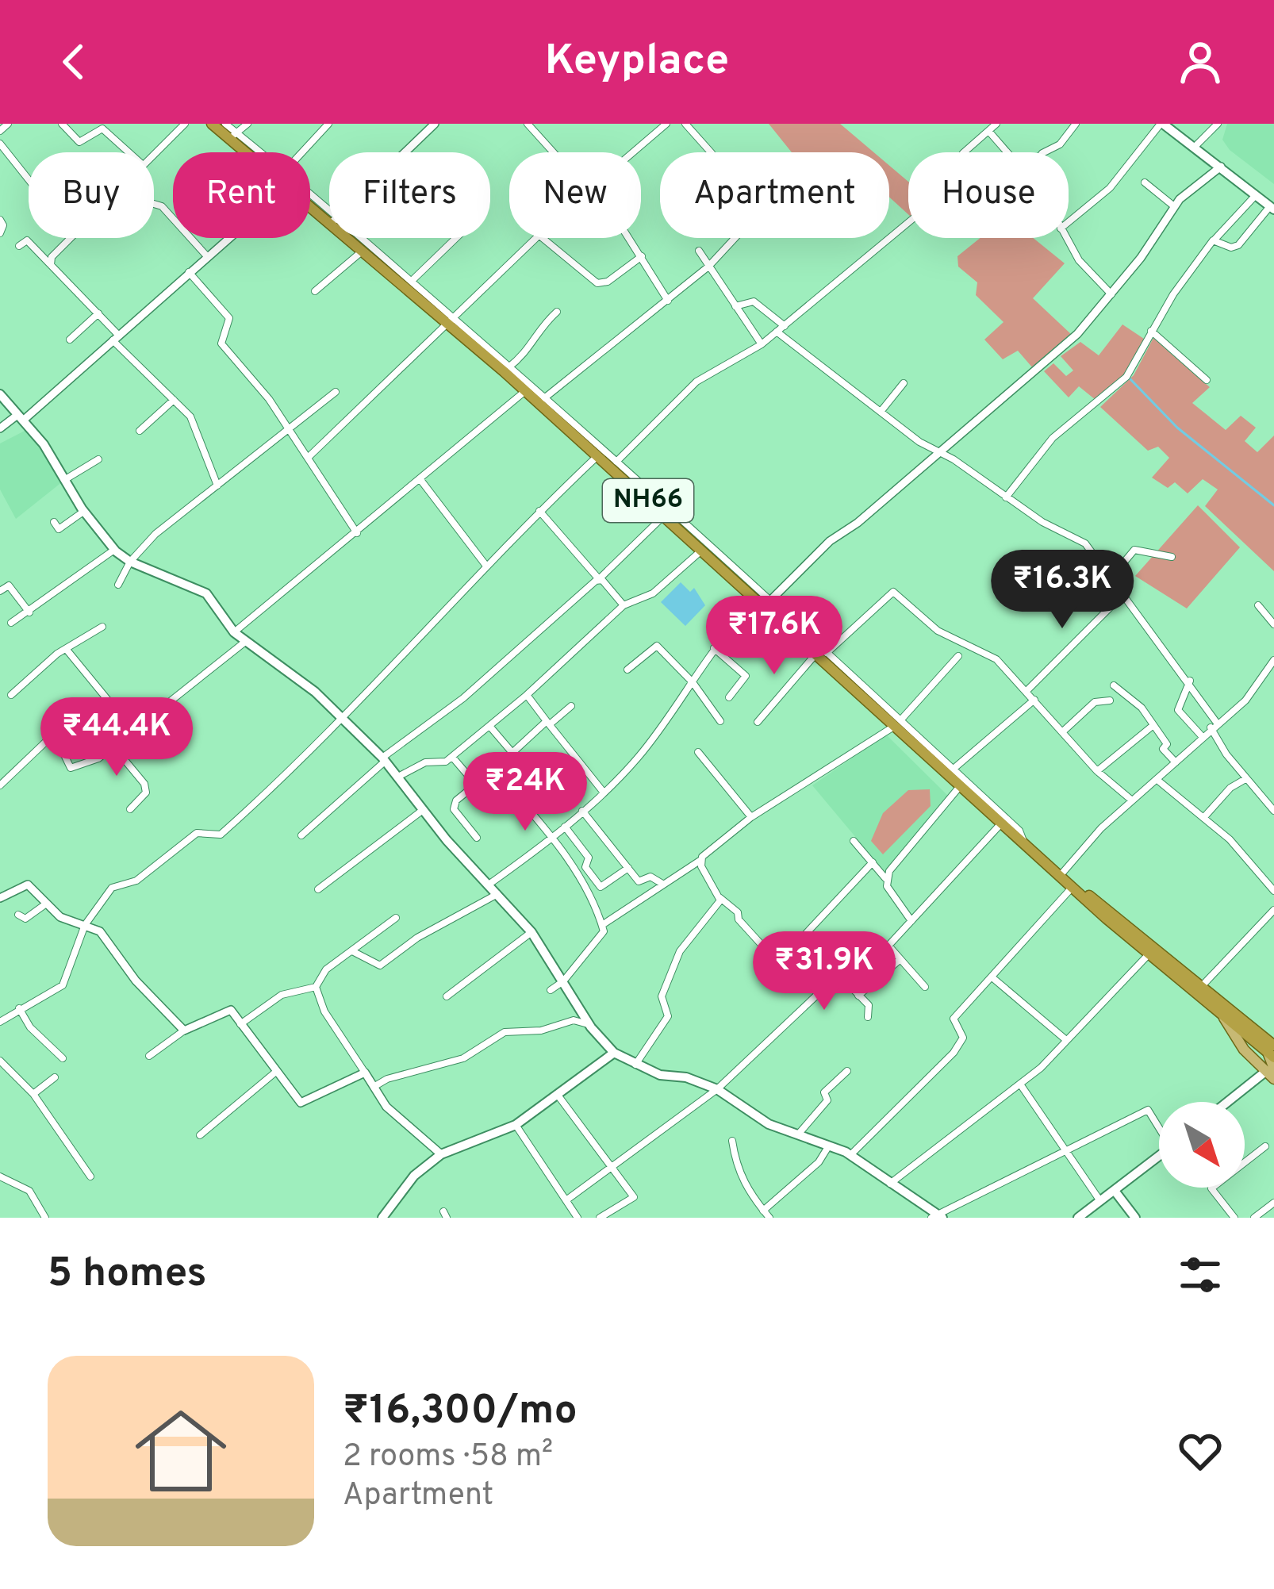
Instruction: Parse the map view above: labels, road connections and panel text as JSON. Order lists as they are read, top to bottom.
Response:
{
  "streets": {
    "highway": ["NH66"]
  },
  "north": "bottom right",
  "page": {
    "header": "Keyplace",
    "chip": [
      "Buy",
      "Rent",
      "Filters",
      "New",
      "Apartment",
      "House"
    ],
    "price": [
      "₹16.3K",
      "₹17.6K",
      "₹44.4K",
      "₹24K",
      "₹31.9K"
    ],
    "heading": "5 homes",
    "list": [
      {
        "name": "₹16,300/mo",
        "note": "2 rooms · 58 m² · Apartment"
      }
    ]
  }
}
